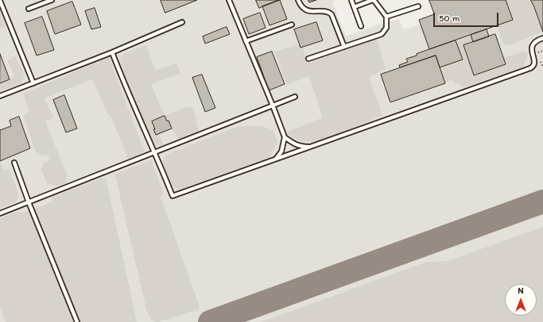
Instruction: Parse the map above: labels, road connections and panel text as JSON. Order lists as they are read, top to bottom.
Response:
{
  "scale_bar": "50 m",
  "north": "top"
}
